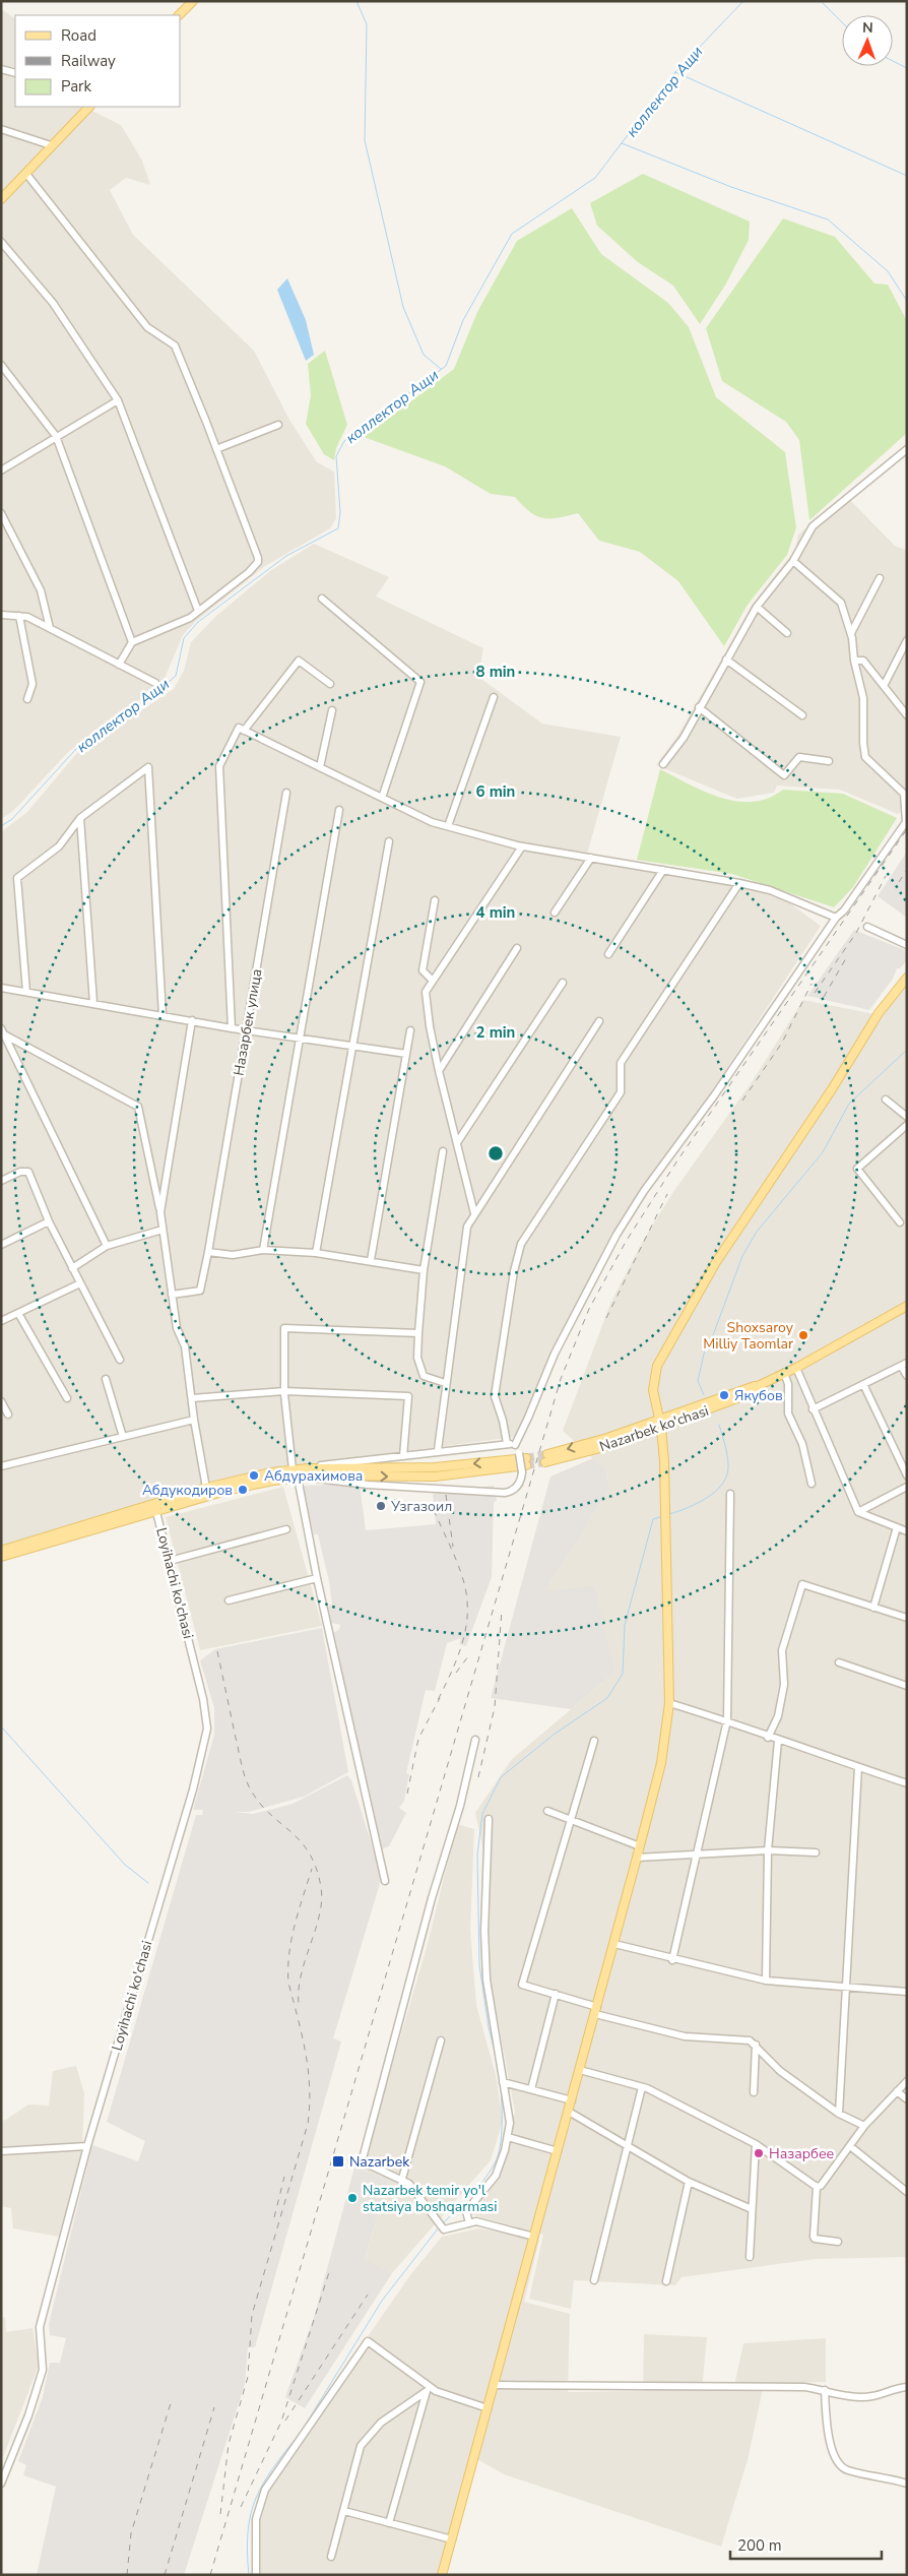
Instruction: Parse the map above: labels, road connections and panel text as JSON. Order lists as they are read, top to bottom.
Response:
{
  "streets": {
    "main road": ["Nazarbek ko'chasi"],
    "street": ["Назарбек улица", "Loyihachi ko'chasi"]
  },
  "water": ["коллектор Ащи"],
  "places": {
    "other": [
      "Shoxsaroy Milliy Taomlar",
      "Якубов",
      "Абдурахимова",
      "Абдукодиров",
      "Узгазоил",
      "Назарбее",
      "Nazarbek temir yo'l statsiya boshqarmasi"
    ],
    "transit": ["Nazarbek"]
  },
  "legend": ["Road", "Railway", "Park"],
  "scale_bar": "200 m",
  "north": "top",
  "rings": [
    "8 min",
    "6 min",
    "4 min",
    "2 min"
  ]
}
